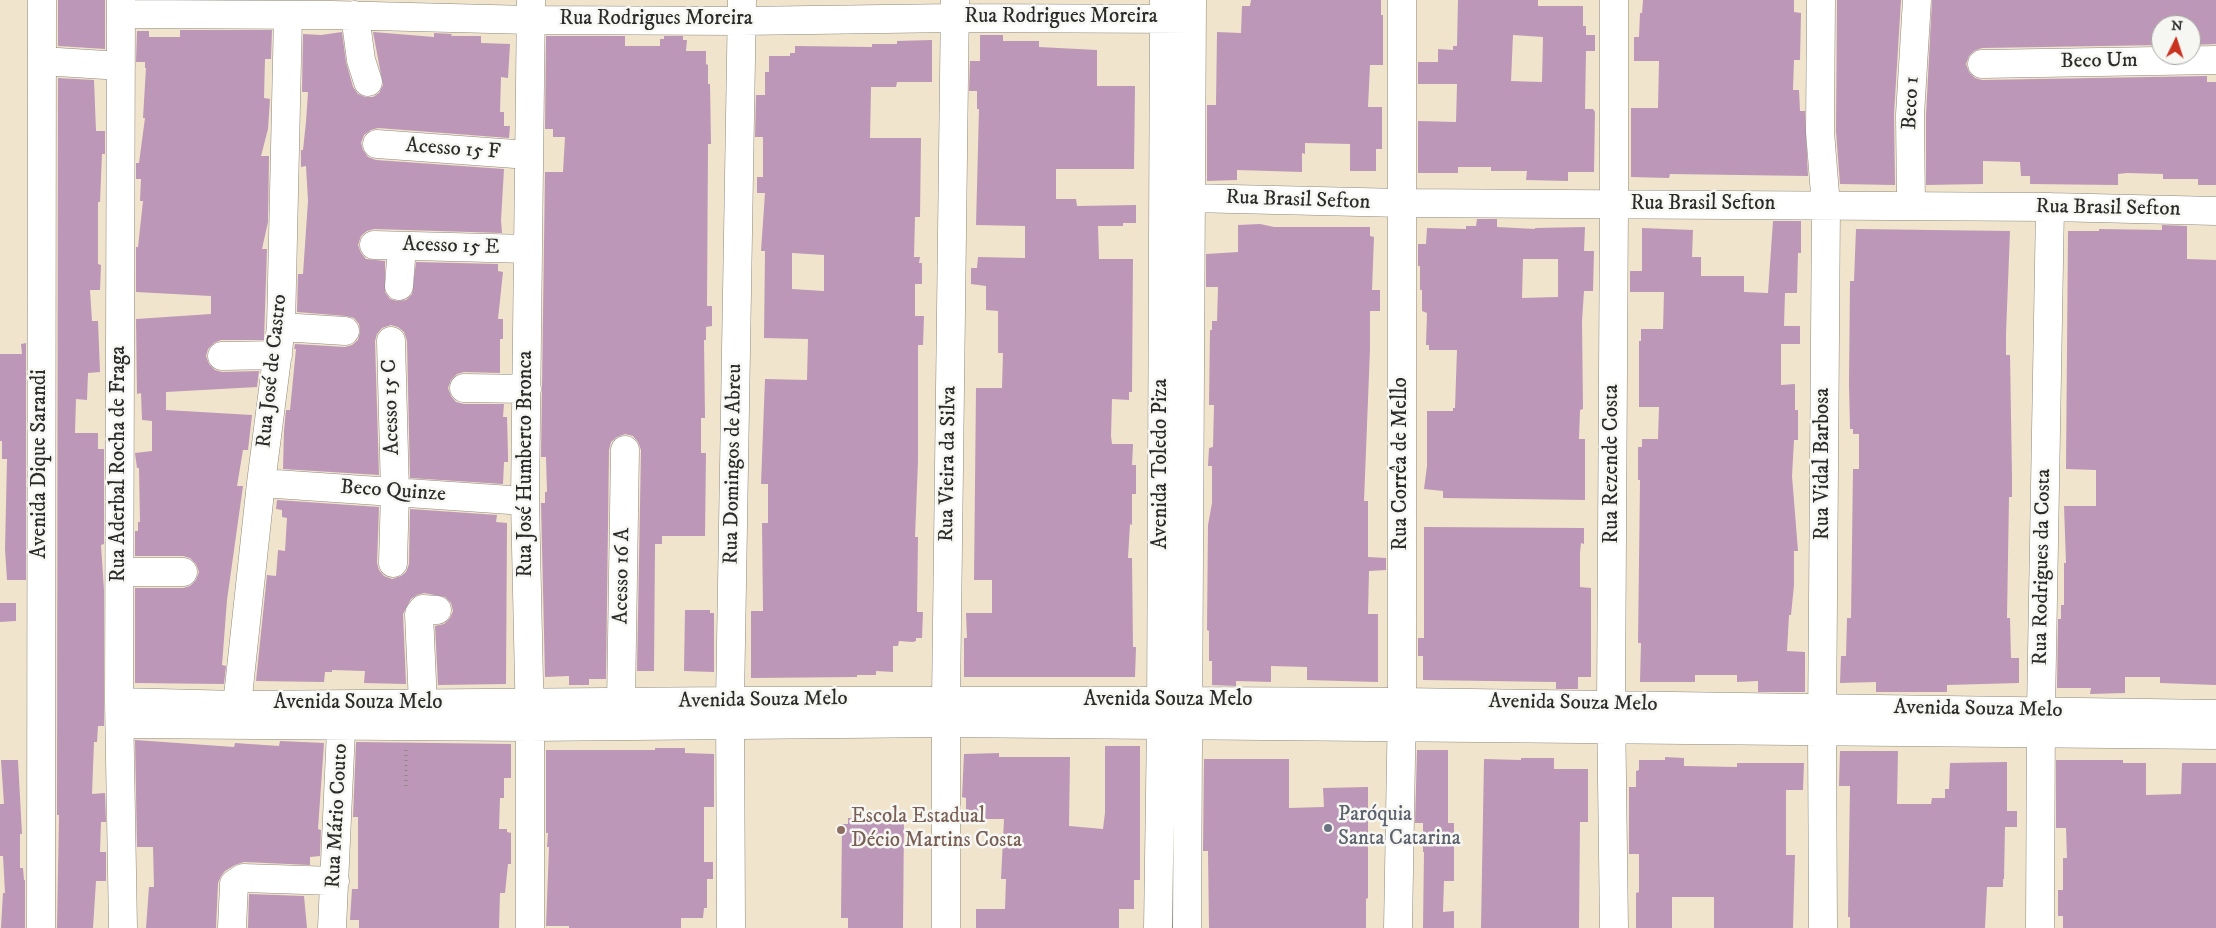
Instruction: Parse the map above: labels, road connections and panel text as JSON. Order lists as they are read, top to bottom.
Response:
{
  "streets": {
    "street": [
      "Rua Rodrigues Moreira",
      "Beco Um",
      "Beco 1",
      "Acesso 15 F",
      "Rua Brasil Sefton",
      "Acesso 15 E",
      "Rua José de Castro",
      "Acesso 15 C",
      "Avenida Dique Sarandi",
      "Rua Aderbal Rocha de Fraga",
      "Rua José Humberto Bronca",
      "Rua Domingos de Abreu",
      "Rua Vieira da Silva",
      "Avenida Toledo Piza",
      "Rua Corrêa de Mello",
      "Rua Rezende Costa",
      "Rua Vidal Barbosa",
      "Beco Quinze",
      "Rua Rodrigues da Costa",
      "Acesso 16 A",
      "Avenida Souza Melo",
      "Rua Mário Couto"
    ]
  },
  "crossings": [
    ["Rua Rodrigues Moreira", "Rua José de Castro"],
    ["Rua Rodrigues Moreira", "Rua Aderbal Rocha de Fraga"],
    ["Rua Rodrigues Moreira", "Rua José Humberto Bronca"],
    ["Rua Rodrigues Moreira", "Rua Domingos de Abreu"],
    ["Rua Rodrigues Moreira", "Rua Vieira da Silva"],
    ["Rua Rodrigues Moreira", "Avenida Toledo Piza"],
    ["Beco 1", "Rua Brasil Sefton"],
    ["Acesso 15 F", "Rua José Humberto Bronca"],
    ["Rua Brasil Sefton", "Avenida Toledo Piza"],
    ["Rua Brasil Sefton", "Rua Corrêa de Mello"],
    ["Rua Brasil Sefton", "Rua Rezende Costa"],
    ["Rua Brasil Sefton", "Rua Vidal Barbosa"],
    ["Rua Brasil Sefton", "Rua Rodrigues da Costa"],
    ["Acesso 15 E", "Rua José Humberto Bronca"],
    ["Rua José de Castro", "Beco Quinze"],
    ["Rua José de Castro", "Avenida Souza Melo"],
    ["Acesso 15 C", "Beco Quinze"],
    ["Rua Aderbal Rocha de Fraga", "Avenida Souza Melo"],
    ["Rua José Humberto Bronca", "Beco Quinze"],
    ["Rua José Humberto Bronca", "Avenida Souza Melo"],
    ["Rua Domingos de Abreu", "Avenida Souza Melo"],
    ["Rua Vieira da Silva", "Avenida Souza Melo"],
    ["Avenida Toledo Piza", "Avenida Souza Melo"],
    ["Rua Corrêa de Mello", "Avenida Souza Melo"],
    ["Rua Rezende Costa", "Avenida Souza Melo"],
    ["Rua Vidal Barbosa", "Avenida Souza Melo"],
    ["Rua Rodrigues da Costa", "Avenida Souza Melo"],
    ["Acesso 16 A", "Avenida Souza Melo"],
    ["Avenida Souza Melo", "Rua Mário Couto"]
  ],
  "places": ["Paróquia Santa Catarina", "Escola Estadual Décio Martins Costa"],
  "north": "top"
}
